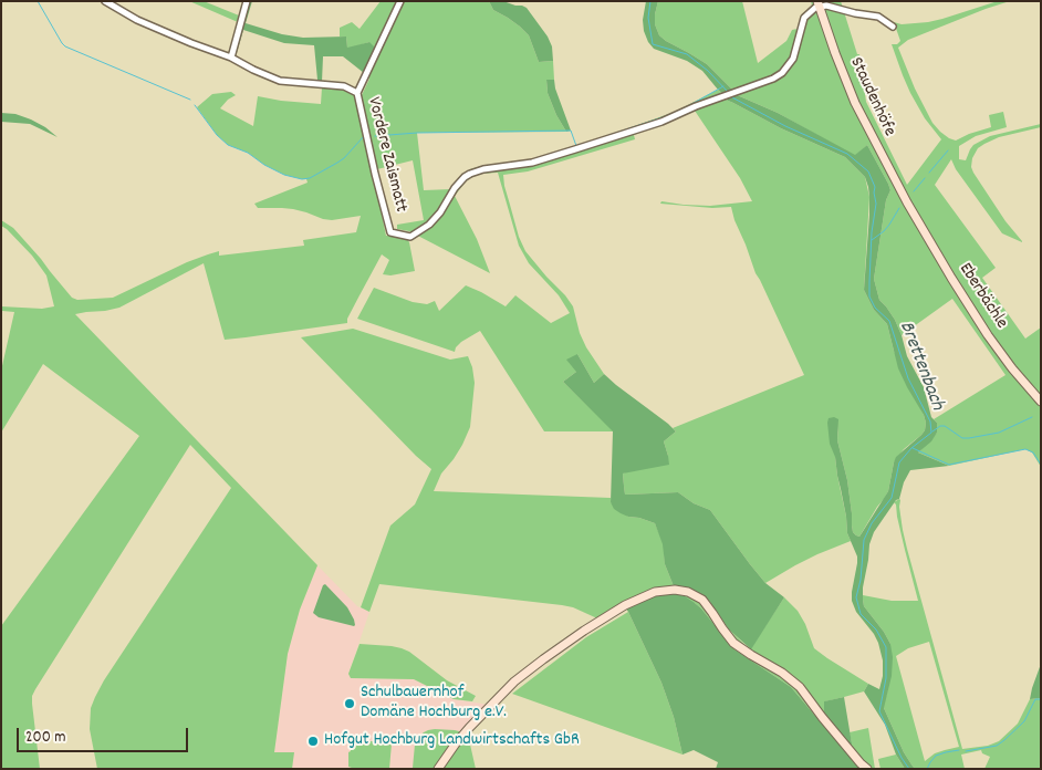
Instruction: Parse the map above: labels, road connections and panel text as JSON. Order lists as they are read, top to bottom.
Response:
{
  "streets": {
    "street": ["Staudenhöfe", "Vordere Zaismatt", "Eberbächle"]
  },
  "crossings": [
    ["Staudenhöfe", "Vordere Zaismatt"],
    ["Staudenhöfe", "Eberbächle"]
  ],
  "water": ["Brettenbach"],
  "places": ["Schulbauernhof Domäne Hochburg e.V.", "Hofgut Hochburg Landwirtschafts GbR"],
  "scale_bar": "200 m"
}
